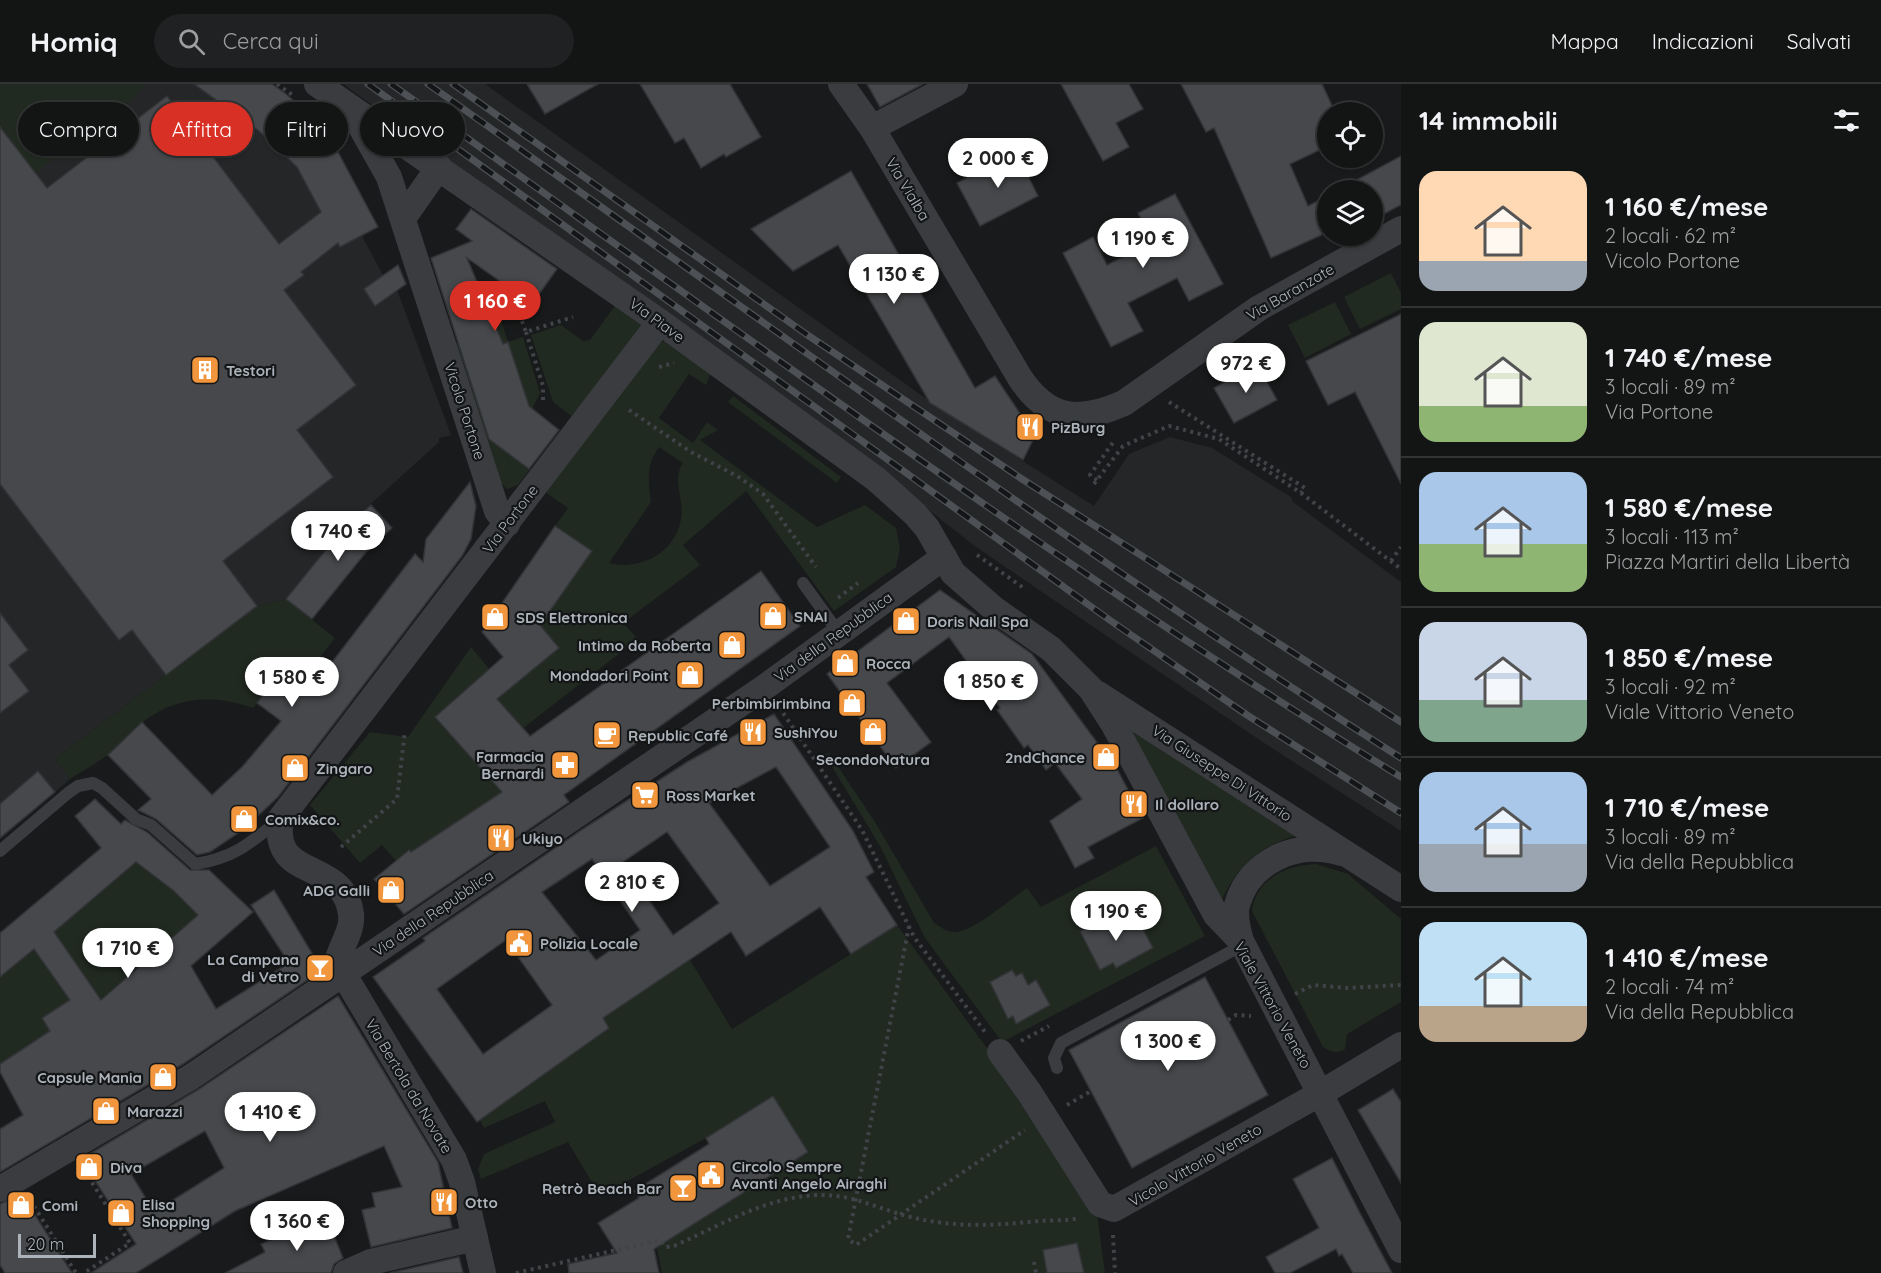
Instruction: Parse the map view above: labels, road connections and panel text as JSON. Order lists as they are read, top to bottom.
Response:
{
  "streets": {
    "street": [
      "Via Vialba",
      "Via Baranzate",
      "Via Piave",
      "Vicolo Portone",
      "Via Portone",
      "Via della Repubblica",
      "Via Giuseppe Di Vittorio",
      "Viale Vittorio Veneto",
      "Via Bertola da Novate",
      "Vicolo Vittorio Veneto"
    ]
  },
  "crossings": [
    ["Via Vialba", "Via Baranzate"],
    ["Via Piave", "Vicolo Portone"],
    ["Via Piave", "Via Portone"],
    ["Via Piave", "Via della Repubblica"],
    ["Via Piave", "Viale Vittorio Veneto"],
    ["Vicolo Portone", "Via Portone"],
    ["Via della Repubblica", "Viale Vittorio Veneto"],
    ["Via della Repubblica", "Via Bertola da Novate"],
    ["Via Giuseppe Di Vittorio", "Viale Vittorio Veneto"],
    ["Viale Vittorio Veneto", "Vicolo Vittorio Veneto"]
  ],
  "places": {
    "building": ["Testori"],
    "restaurant": [
      "PizBurg",
      "SushiYou",
      "Il dollaro",
      "Ukiyo",
      "Otto"
    ],
    "shop": [
      "SNAI",
      "SDS Elettronica",
      "Doris Nail Spa",
      "Intimo da Roberta",
      "Rocca",
      "Mondadori Point",
      "Perbimbirimbina",
      "SecondoNatura",
      "2ndChance",
      "Zingaro",
      "Comix&co.",
      "ADG Galli",
      "Capsule Mania",
      "Marazzi",
      "Diva",
      "Comi",
      "Elisa Shopping"
    ],
    "cafe": ["Republic Café"],
    "pharmacy": ["Farmacia Bernardi"],
    "supermarket": ["Ross Market"],
    "public building": ["Polizia Locale", "Circolo Sempre Avanti Angelo Airaghi"],
    "bar": ["La Campana di Vetro", "Retrò Beach Bar"]
  },
  "scale_bar": "20 m",
  "page": {
    "header": "Homiq",
    "search": "Cerca qui",
    "nav": ["Mappa", "Indicazioni", "Salvati"],
    "heading": "14 immobili",
    "chip": [
      "Compra",
      "Affitta",
      "Filtri",
      "Nuovo"
    ],
    "price": [
      "2 000 €",
      "1 190 €",
      "1 130 €",
      "1 160 €",
      "972 €",
      "1 740 €",
      "1 580 €",
      "1 850 €",
      "2 810 €",
      "1 190 €",
      "1 710 €",
      "1 300 €",
      "1 410 €",
      "1 360 €"
    ],
    "list": [
      {
        "name": "1 160 €/mese",
        "note": "2 locali · 62 m² · Vicolo Portone"
      },
      {
        "name": "1 740 €/mese",
        "note": "3 locali · 89 m² · Via Portone"
      },
      {
        "name": "1 580 €/mese",
        "note": "3 locali · 113 m² · Piazza Martiri della Libertà"
      },
      {
        "name": "1 850 €/mese",
        "note": "3 locali · 92 m² · Viale Vittorio Veneto"
      },
      {
        "name": "1 710 €/mese",
        "note": "3 locali · 89 m² · Via della Repubblica"
      },
      {
        "name": "1 410 €/mese",
        "note": "2 locali · 74 m² · Via della Repubblica"
      }
    ],
    "scale": "20 m"
  }
}
